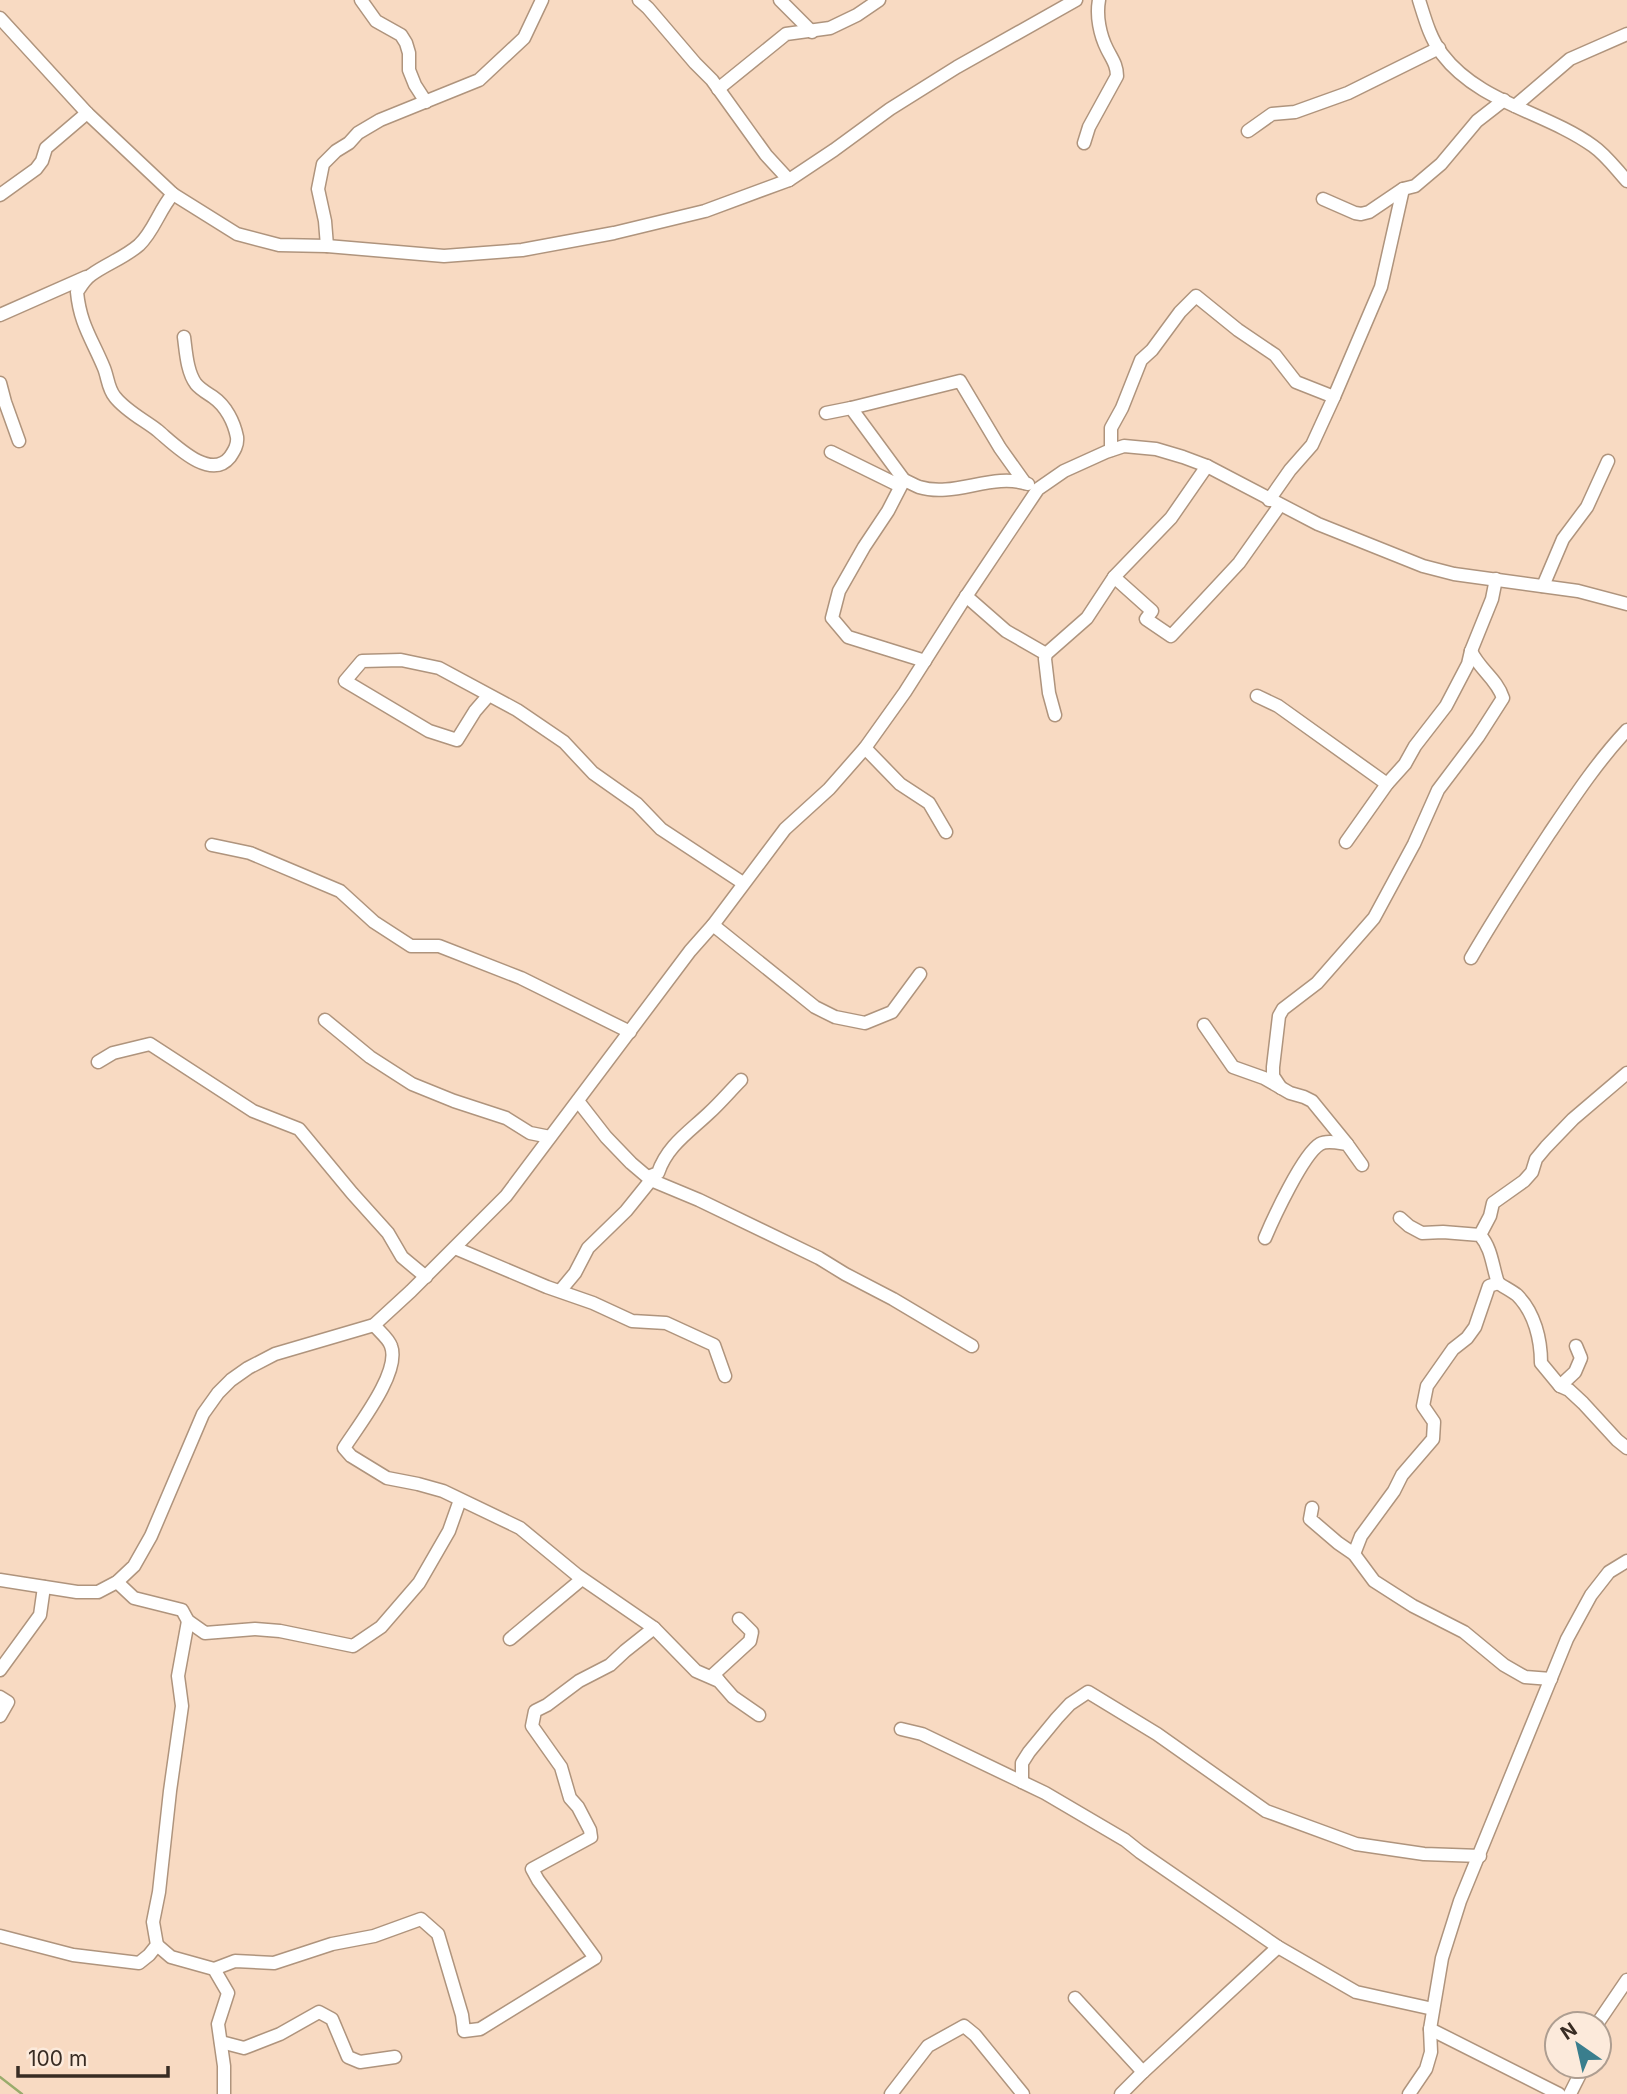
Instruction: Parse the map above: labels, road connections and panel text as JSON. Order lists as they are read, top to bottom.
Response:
{
  "scale_bar": "100 m",
  "north": "top left"
}
